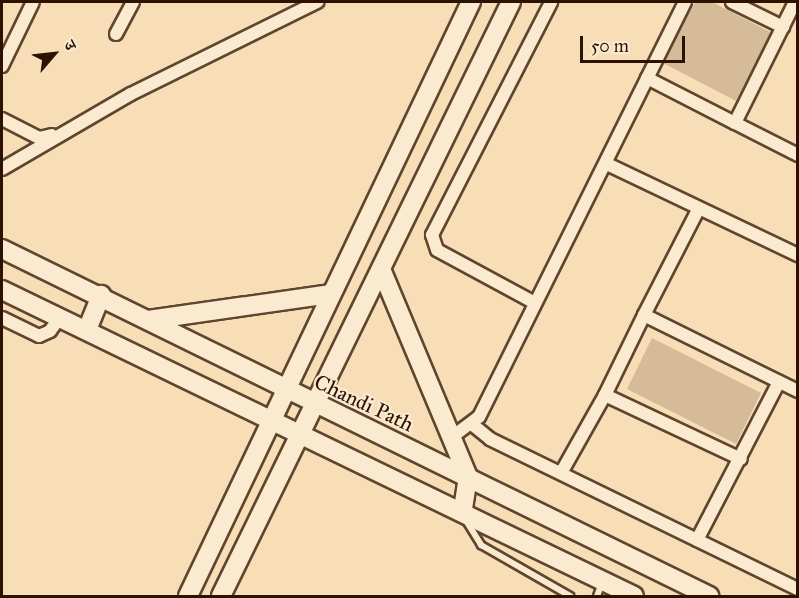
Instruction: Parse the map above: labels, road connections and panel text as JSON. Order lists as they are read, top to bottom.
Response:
{
  "streets": {
    "main road": ["Chandi Path"]
  },
  "scale_bar": "50 m",
  "north": "top right"
}
